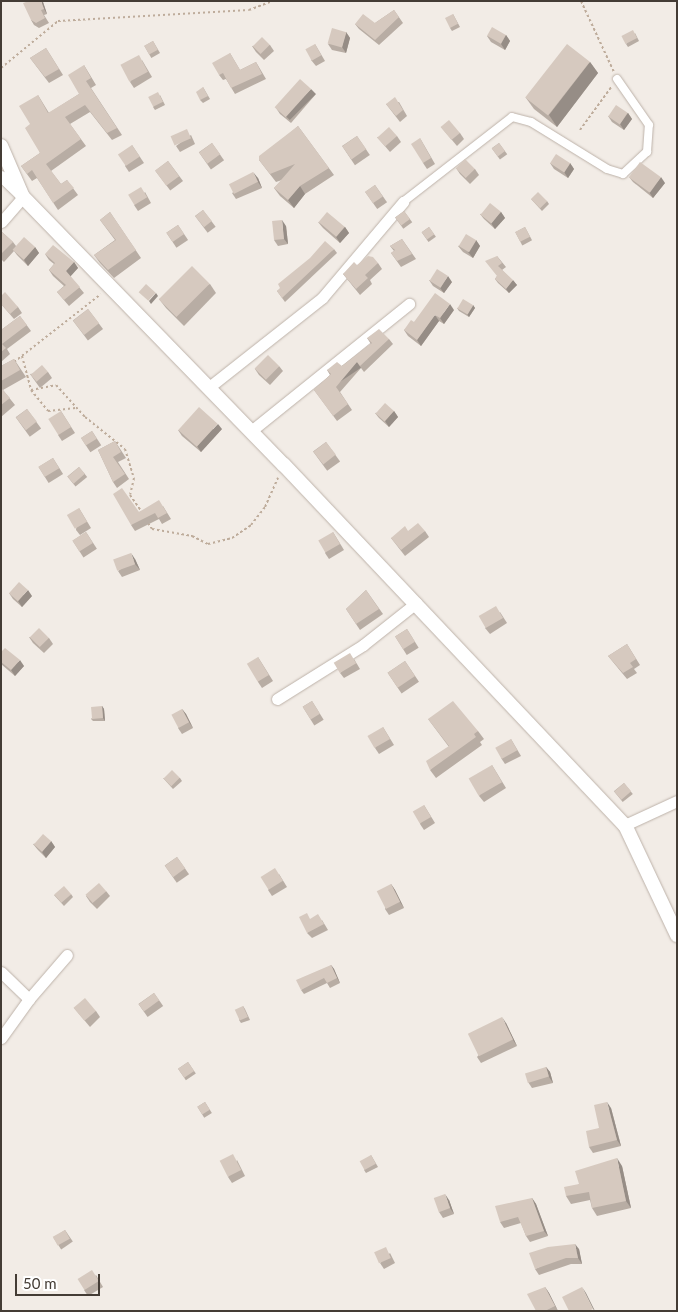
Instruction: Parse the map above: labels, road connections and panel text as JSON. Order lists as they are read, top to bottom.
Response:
{
  "scale_bar": "50 m"
}
